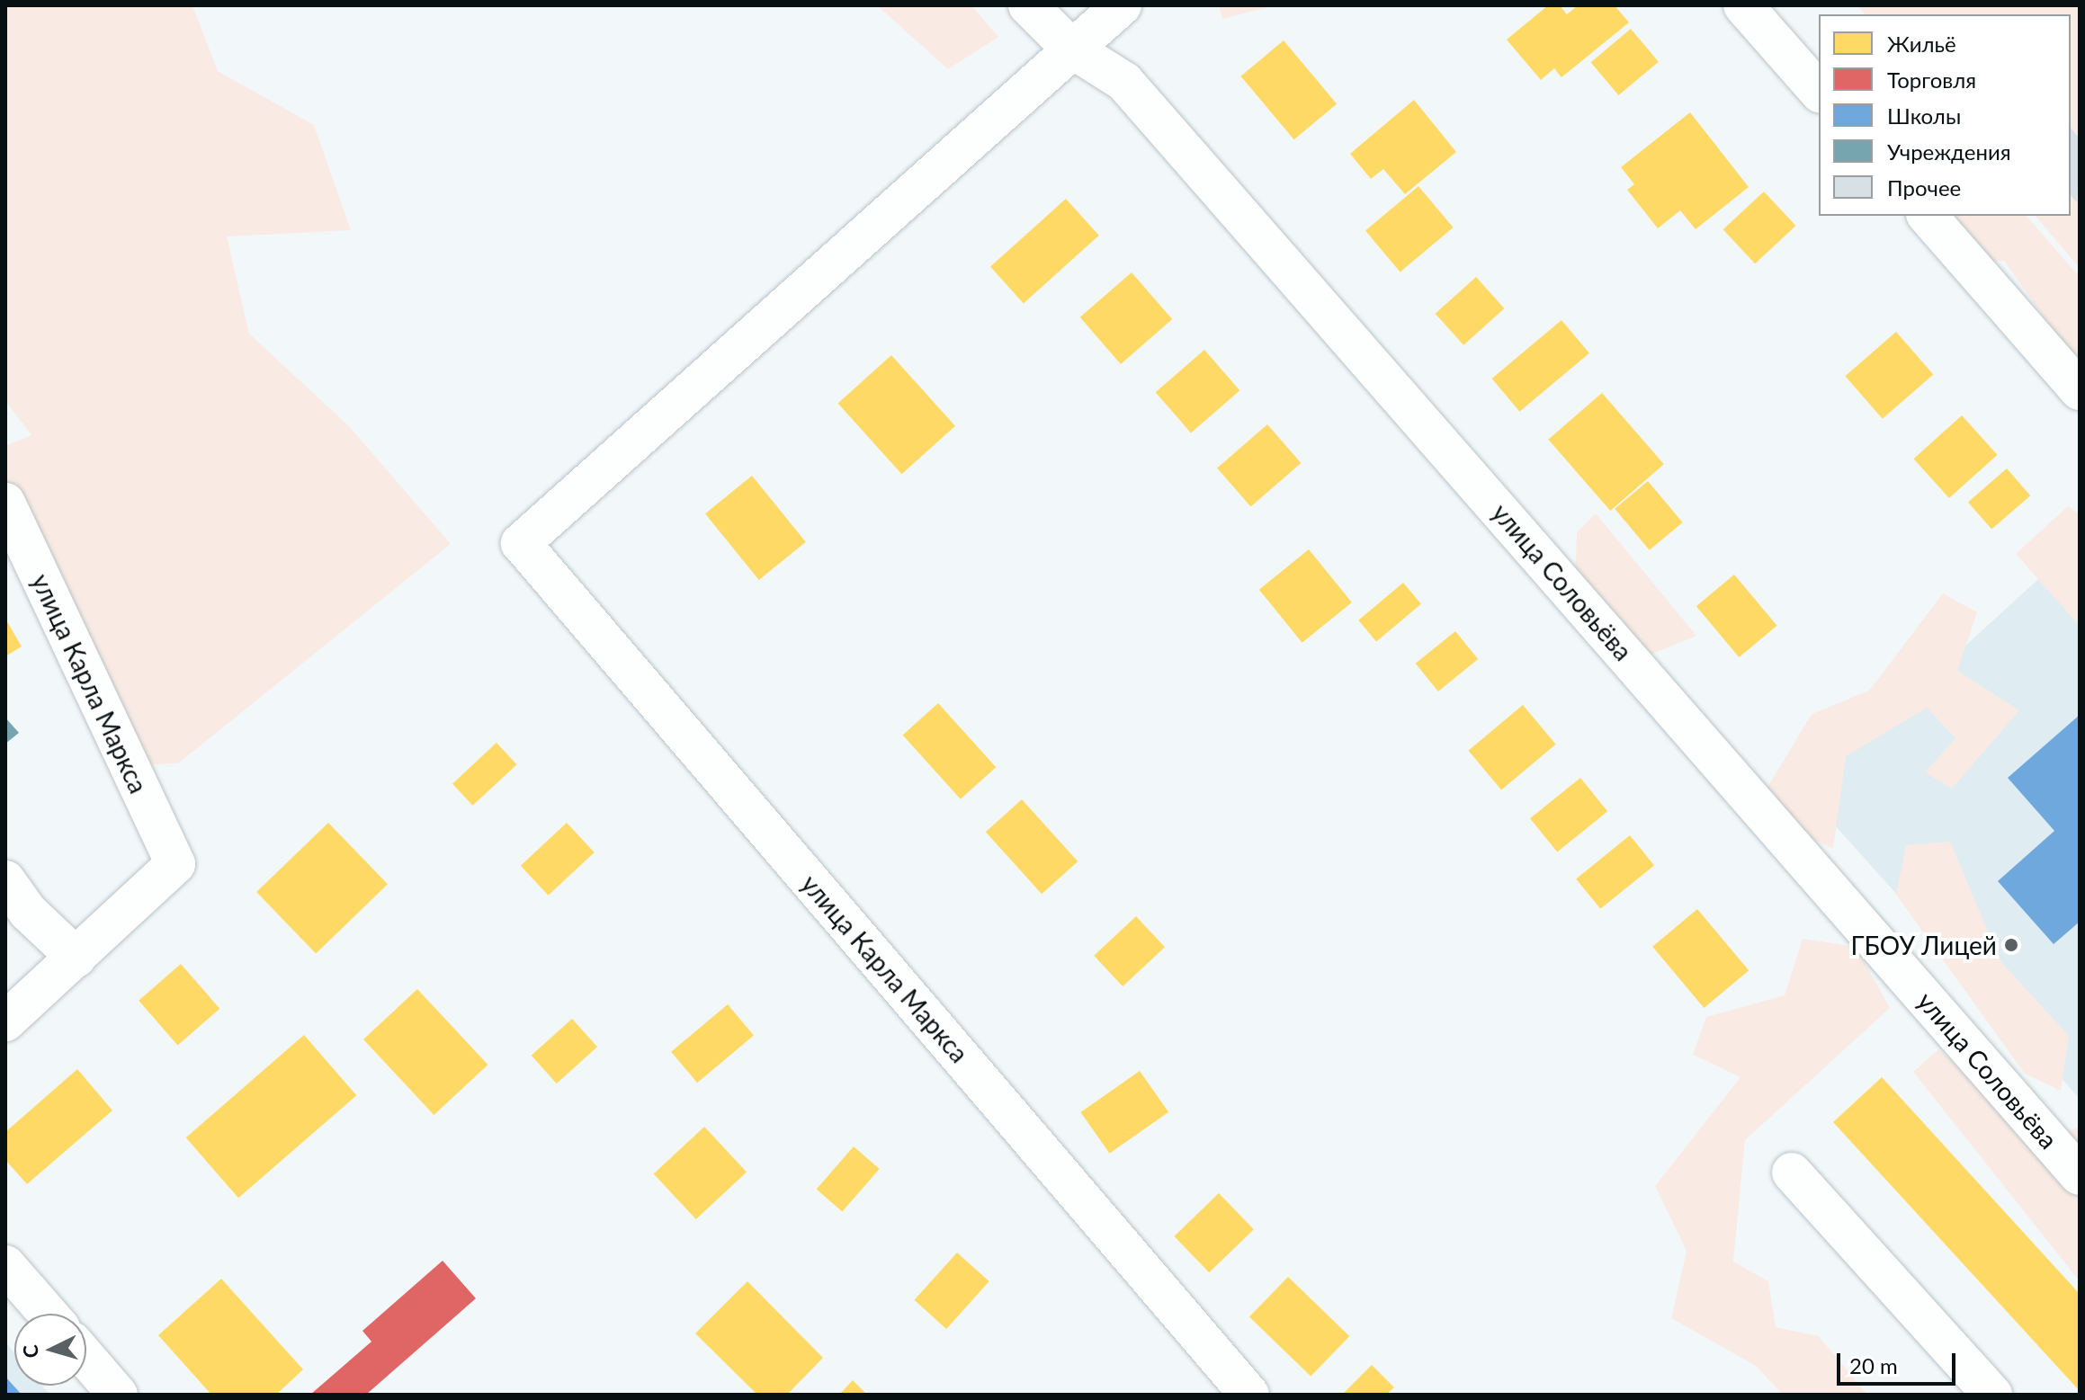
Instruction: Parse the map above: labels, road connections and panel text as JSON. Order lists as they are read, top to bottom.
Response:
{
  "streets": {
    "street": ["улица Соловьёва", "улица Карла Маркса"]
  },
  "crossings": [
    ["улица Соловьёва", "улица Карла Маркса"]
  ],
  "places": ["ГБОУ Лицей"],
  "legend": [
    "Жильё",
    "Торговля",
    "Школы",
    "Учреждения",
    "Прочее"
  ],
  "scale_bar": "20 m",
  "north": "left"
}
